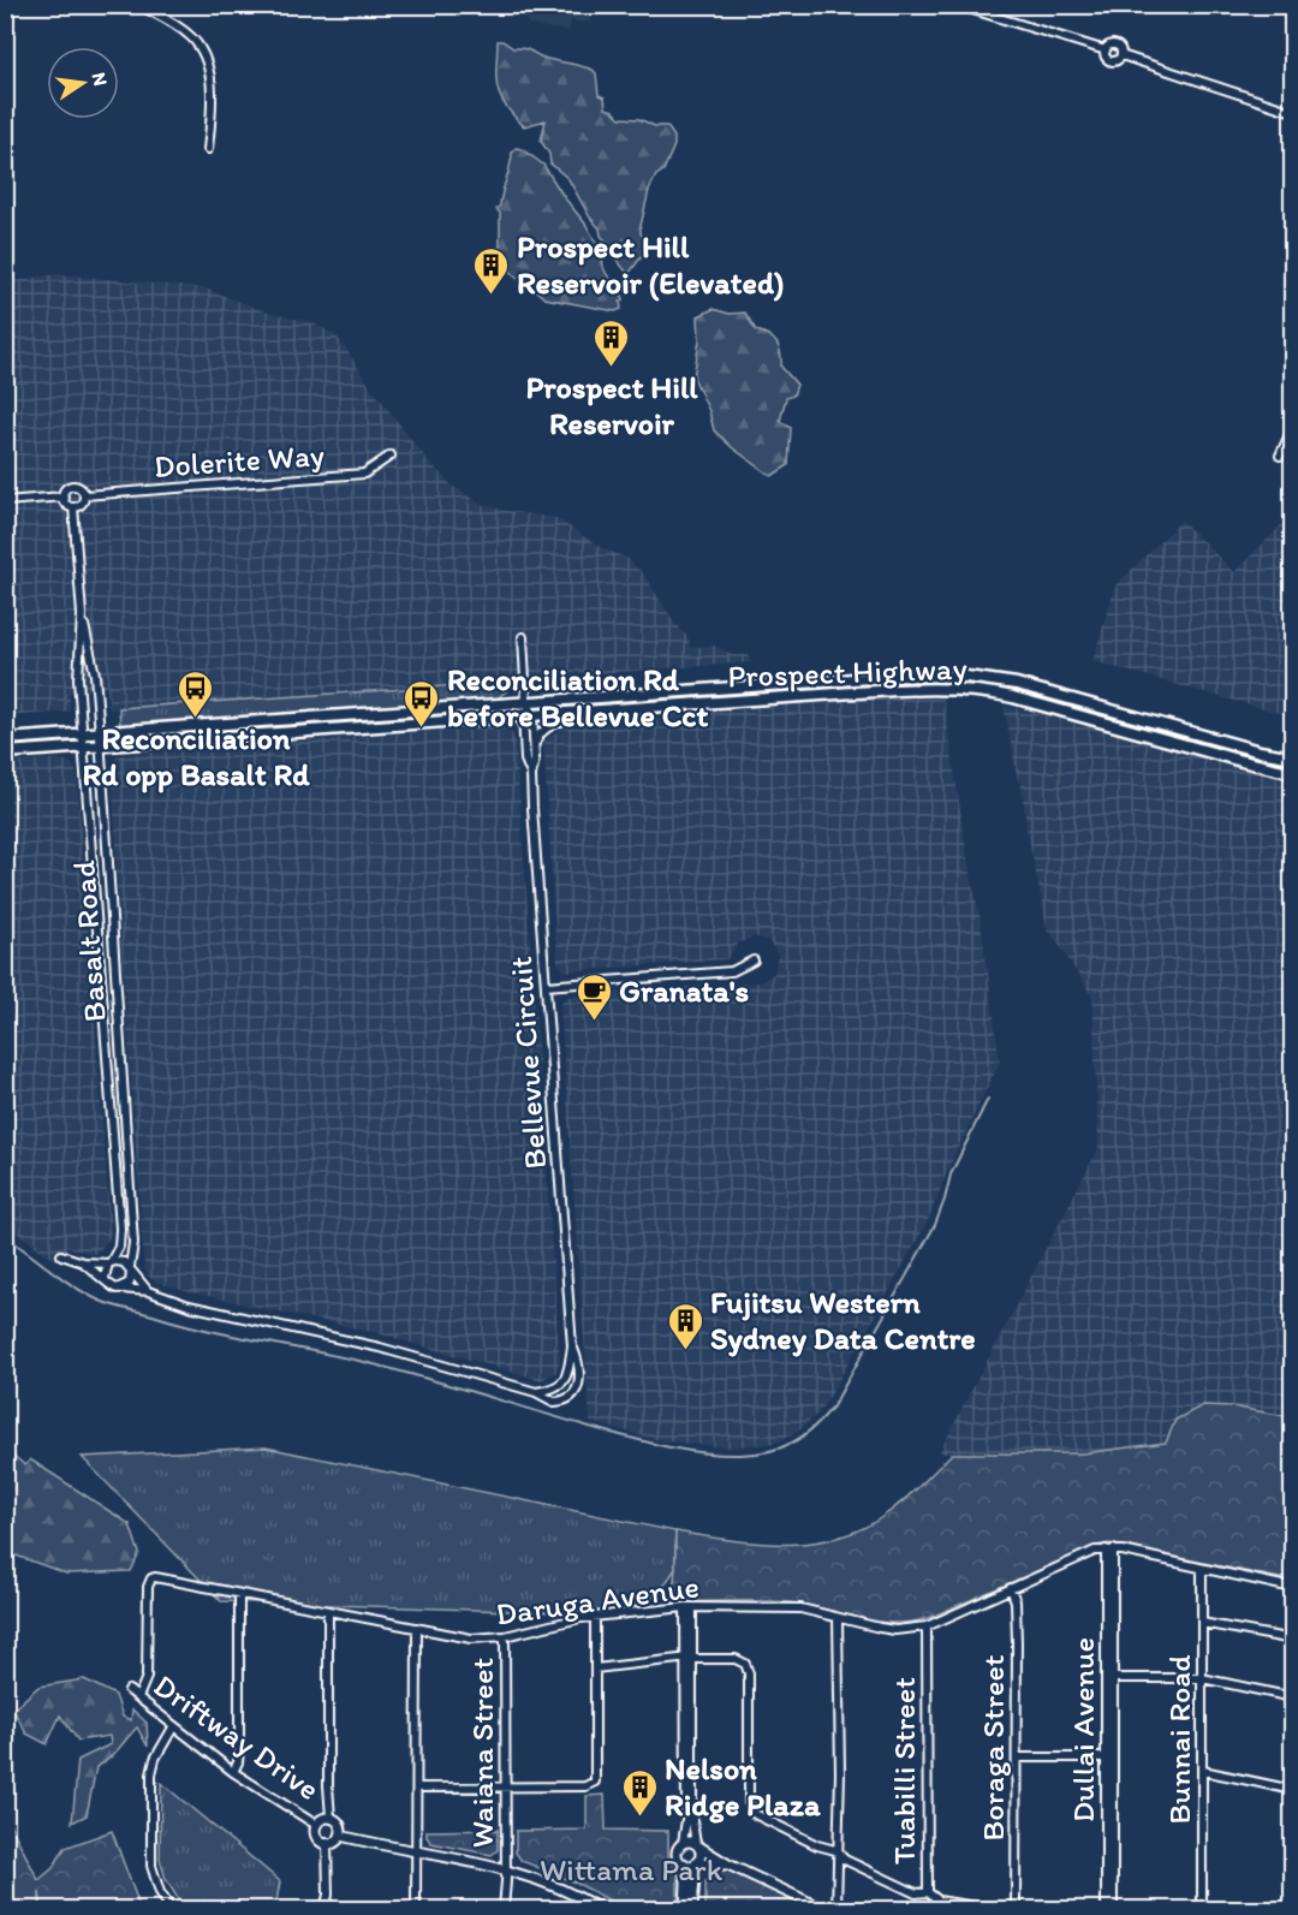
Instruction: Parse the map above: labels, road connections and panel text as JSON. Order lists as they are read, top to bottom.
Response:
{
  "streets": {
    "main road": ["Prospect Highway"],
    "street": [
      "Dolerite Way",
      "Basalt Road",
      "Bellevue Circuit",
      "Daruga Avenue",
      "Dullai Avenue",
      "Driftway Drive",
      "Bunnai Road",
      "Boraga Street",
      "Waiana Street",
      "Tuabilli Street"
    ]
  },
  "crossings": [
    ["Dolerite Way", "Basalt Road"],
    ["Prospect Highway", "Basalt Road"],
    ["Prospect Highway", "Bellevue Circuit"],
    ["Basalt Road", "Bellevue Circuit"],
    ["Daruga Avenue", "Dullai Avenue"],
    ["Daruga Avenue", "Driftway Drive"],
    ["Daruga Avenue", "Boraga Street"],
    ["Daruga Avenue", "Waiana Street"],
    ["Daruga Avenue", "Tuabilli Street"],
    ["Driftway Drive", "Waiana Street"]
  ],
  "parks": ["Wittama Park"],
  "places": {
    "building": [
      "Prospect Hill Reservoir (Elevated)",
      "Prospect Hill Reservoir",
      "Fujitsu Western Sydney Data Centre",
      "Nelson Ridge Plaza"
    ],
    "bus stop": ["Reconciliation Rd opp Basalt Rd", "Reconciliation Rd before Bellevue Cct"],
    "cafe": ["Granata's"]
  },
  "north": "right"
}
